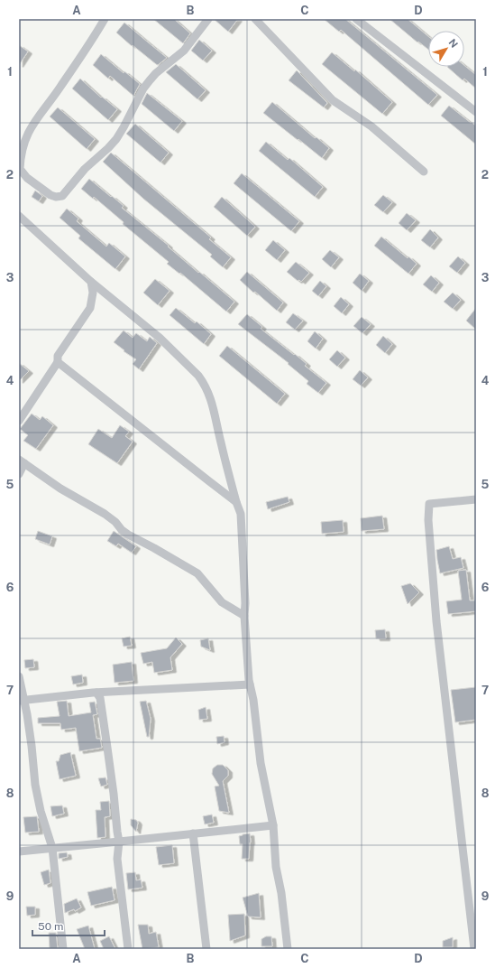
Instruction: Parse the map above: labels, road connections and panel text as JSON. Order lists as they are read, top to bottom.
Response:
{
  "scale_bar": "50 m",
  "north": "top right",
  "grid": {
    "columns": [
      "A",
      "B",
      "C",
      "D"
    ],
    "rows": [
      "1",
      "2",
      "3",
      "4",
      "5",
      "6",
      "7",
      "8",
      "9"
    ]
  }
}
